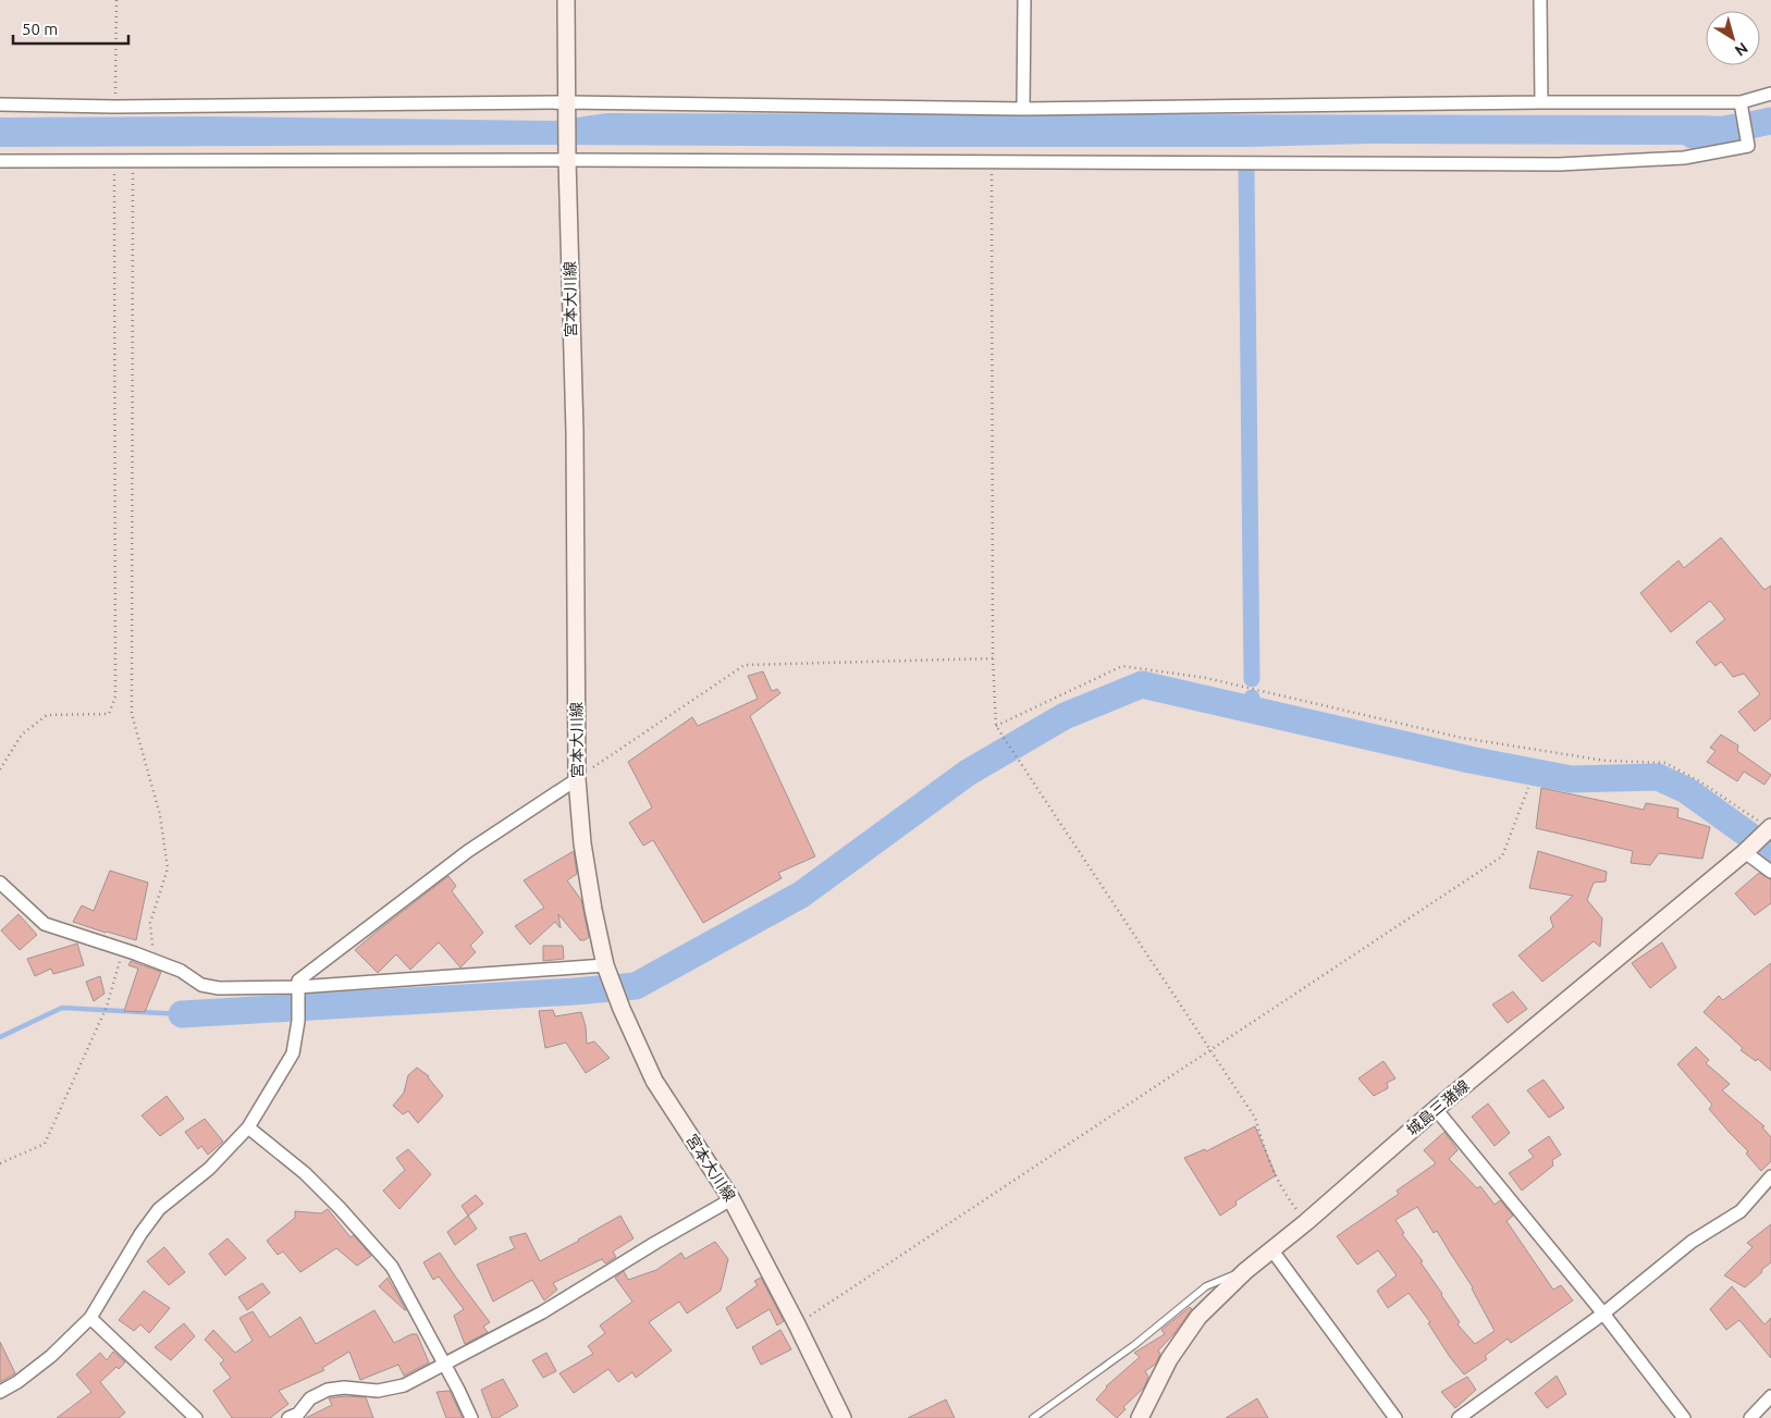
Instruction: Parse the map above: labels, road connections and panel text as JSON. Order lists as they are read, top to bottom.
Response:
{
  "streets": {
    "main road": ["宮本大川線", "城島三潴線"]
  },
  "scale_bar": "50 m",
  "north": "bottom right"
}
